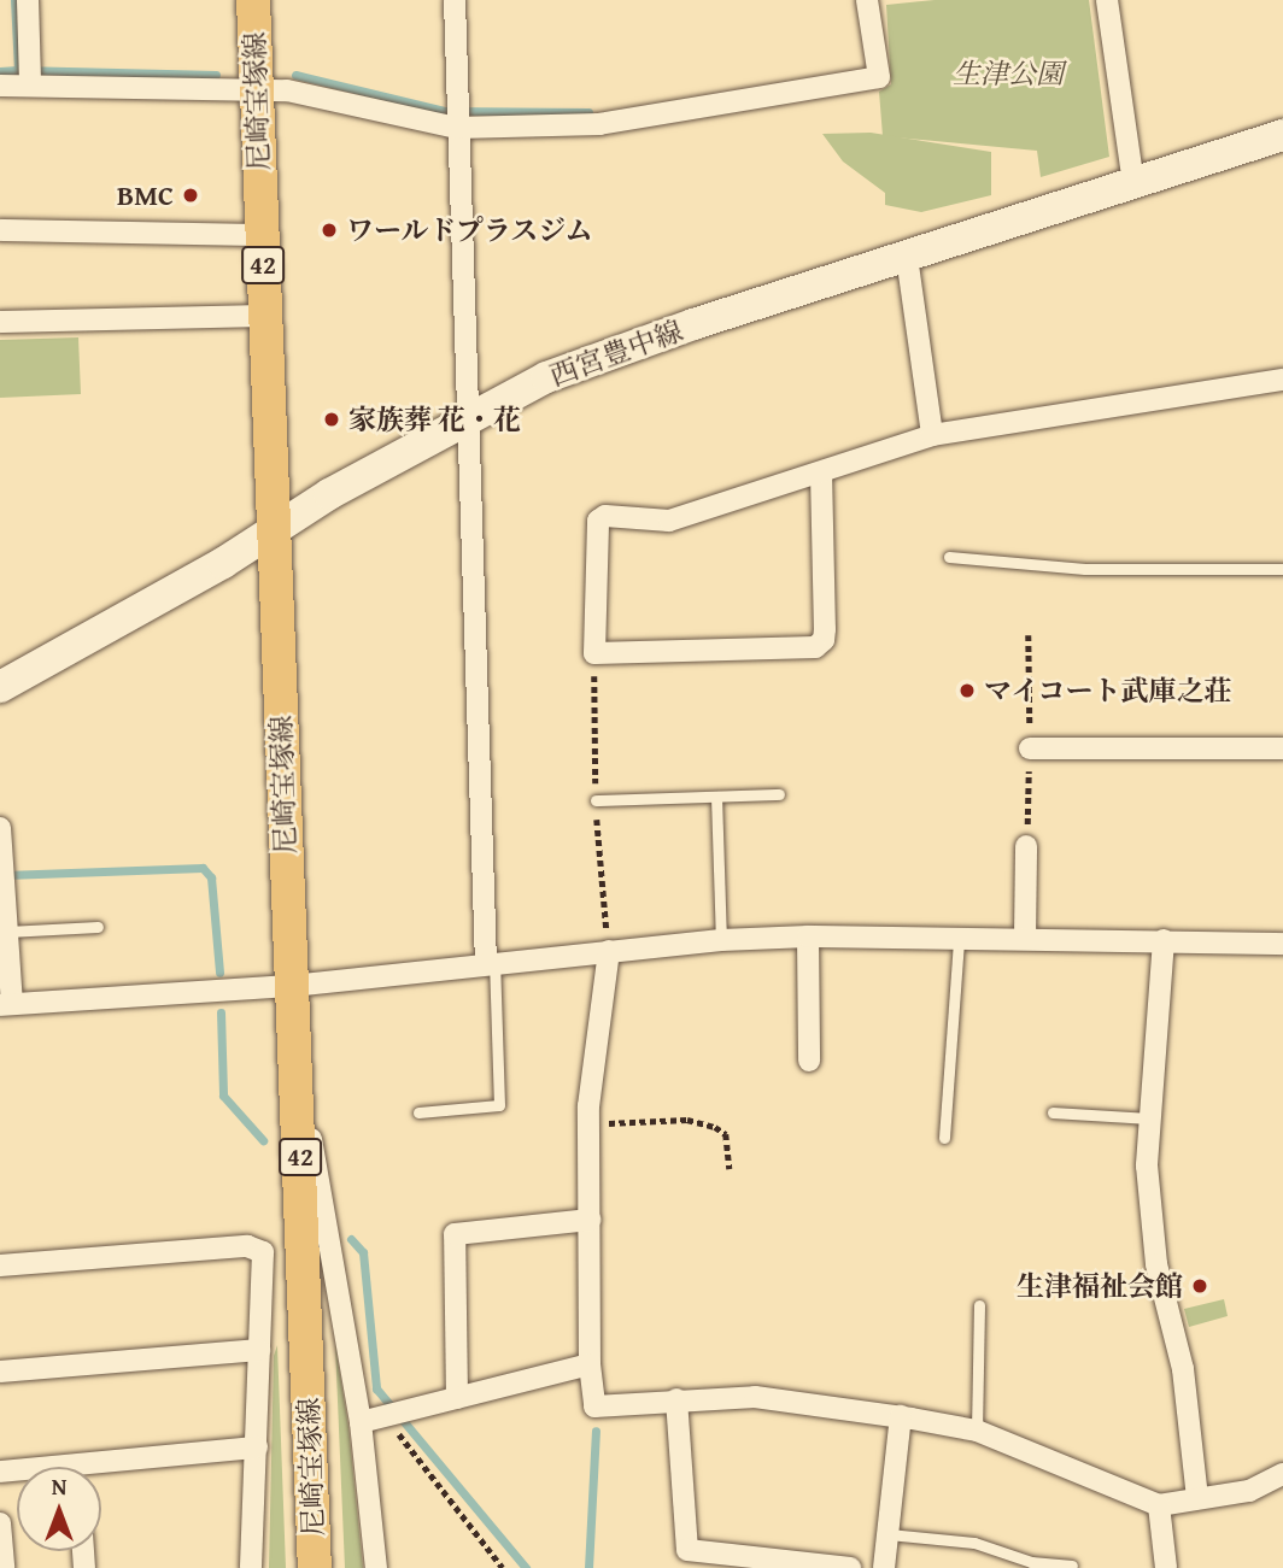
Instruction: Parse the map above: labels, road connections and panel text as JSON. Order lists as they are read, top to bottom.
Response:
{
  "streets": {
    "main road": ["尼崎宝塚線", "42", "西宮豊中線"]
  },
  "crossings": [
    ["尼崎宝塚線", "西宮豊中線"]
  ],
  "parks": ["生津公園"],
  "places": [
    "BMC",
    "ワールドプラスジム",
    "家族葬 花・花",
    "マイコート武庫之荘",
    "生津福祉会館"
  ],
  "north": "top"
}
